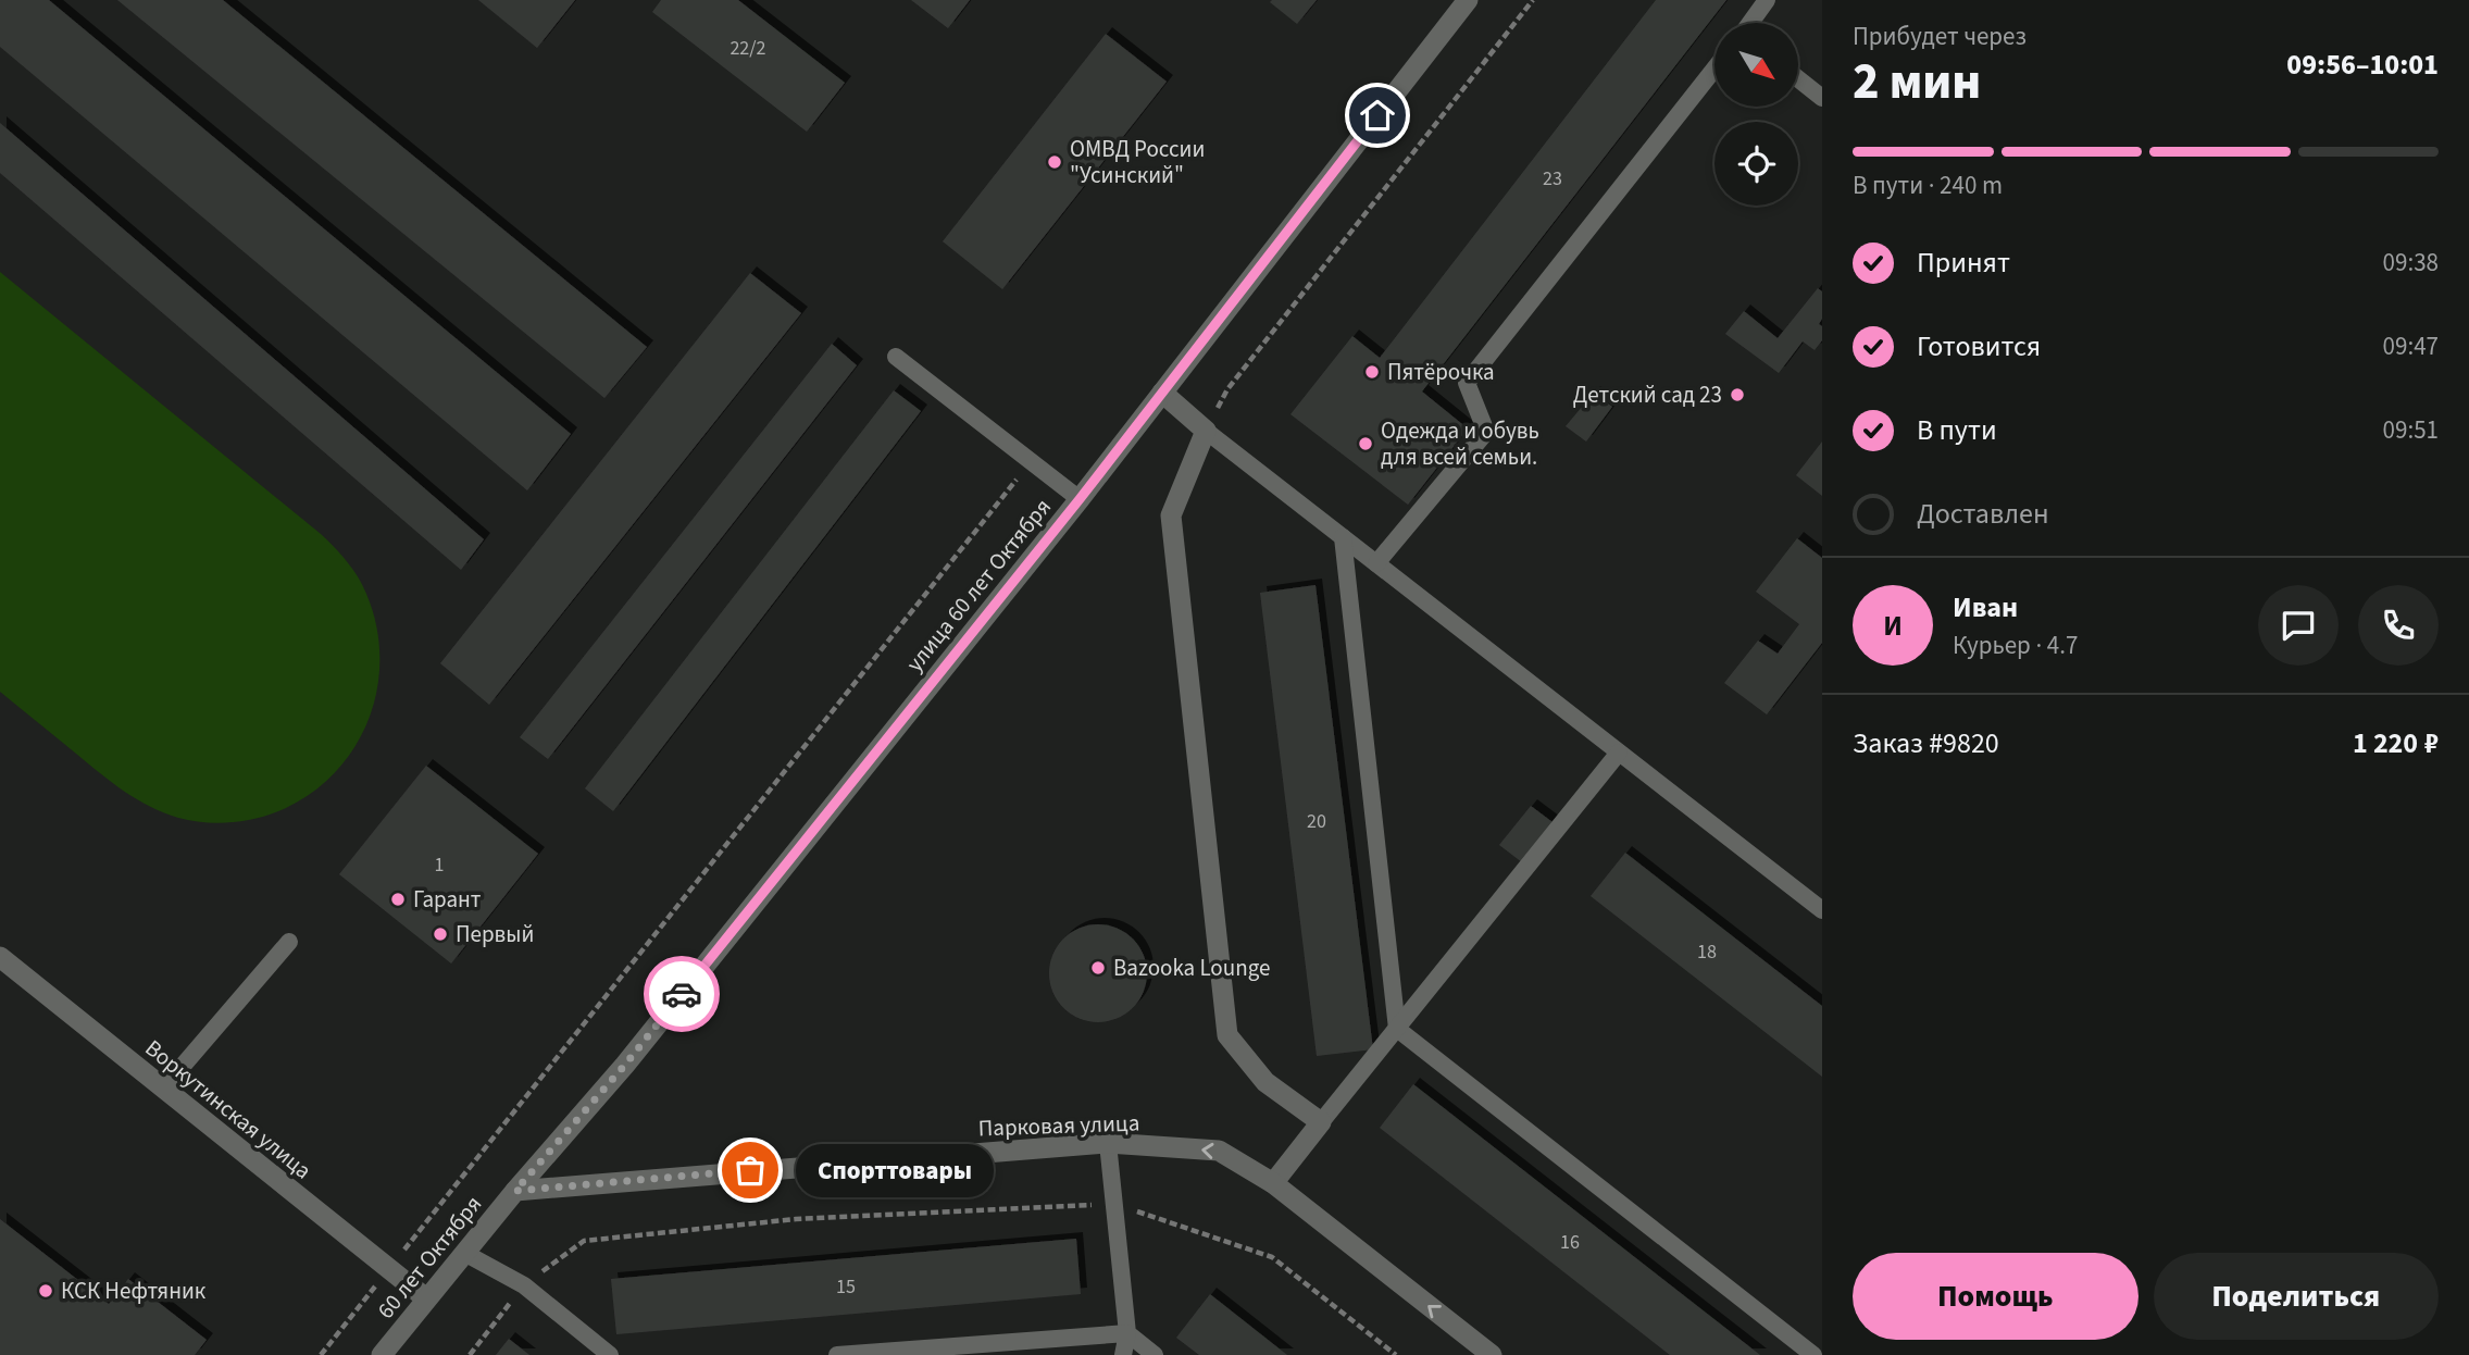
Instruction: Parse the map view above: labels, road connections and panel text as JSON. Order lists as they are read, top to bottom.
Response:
{
  "streets": {
    "street": [
      "улица 60 лет Октября",
      "Воркутинская улица",
      "Парковая улица",
      "60 лет Октября"
    ]
  },
  "crossings": [
    ["улица 60 лет Октября", "Парковая улица"],
    ["улица 60 лет Октября", "60 лет Октября"],
    ["Воркутинская улица", "60 лет Октября"],
    ["Парковая улица", "60 лет Октября"]
  ],
  "one_way": ["Парковая улица"],
  "places": [
    "ОМВД России \"Усинский\"",
    "Пятёрочка",
    "Детский сад 23",
    "Одежда и обувь для всей семьи.",
    "Гарант",
    "Первый",
    "Bazooka Lounge",
    "Спорттовары",
    "КСК Нефтяник"
  ],
  "house_numbers": [
    "22/2",
    "23",
    "20",
    "1",
    "18",
    "16",
    "15"
  ],
  "north": "bottom right",
  "page": {
    "heading": ["2 мин", "Прибудет через", "09:56–10:01"],
    "panel": [
      "Иван",
      "Курьер · 4.7",
      "Заказ #9820",
      "1 220 ₽"
    ],
    "bar": "В пути · 240 m",
    "list": [
      ["Принят", "09:38"],
      ["Готовится", "09:47"],
      ["В пути", "09:51"],
      "Доставлен"
    ],
    "round": "И",
    "bubble": "Спорттовары",
    "buttons": ["Помощь", "Поделиться"]
  }
}
